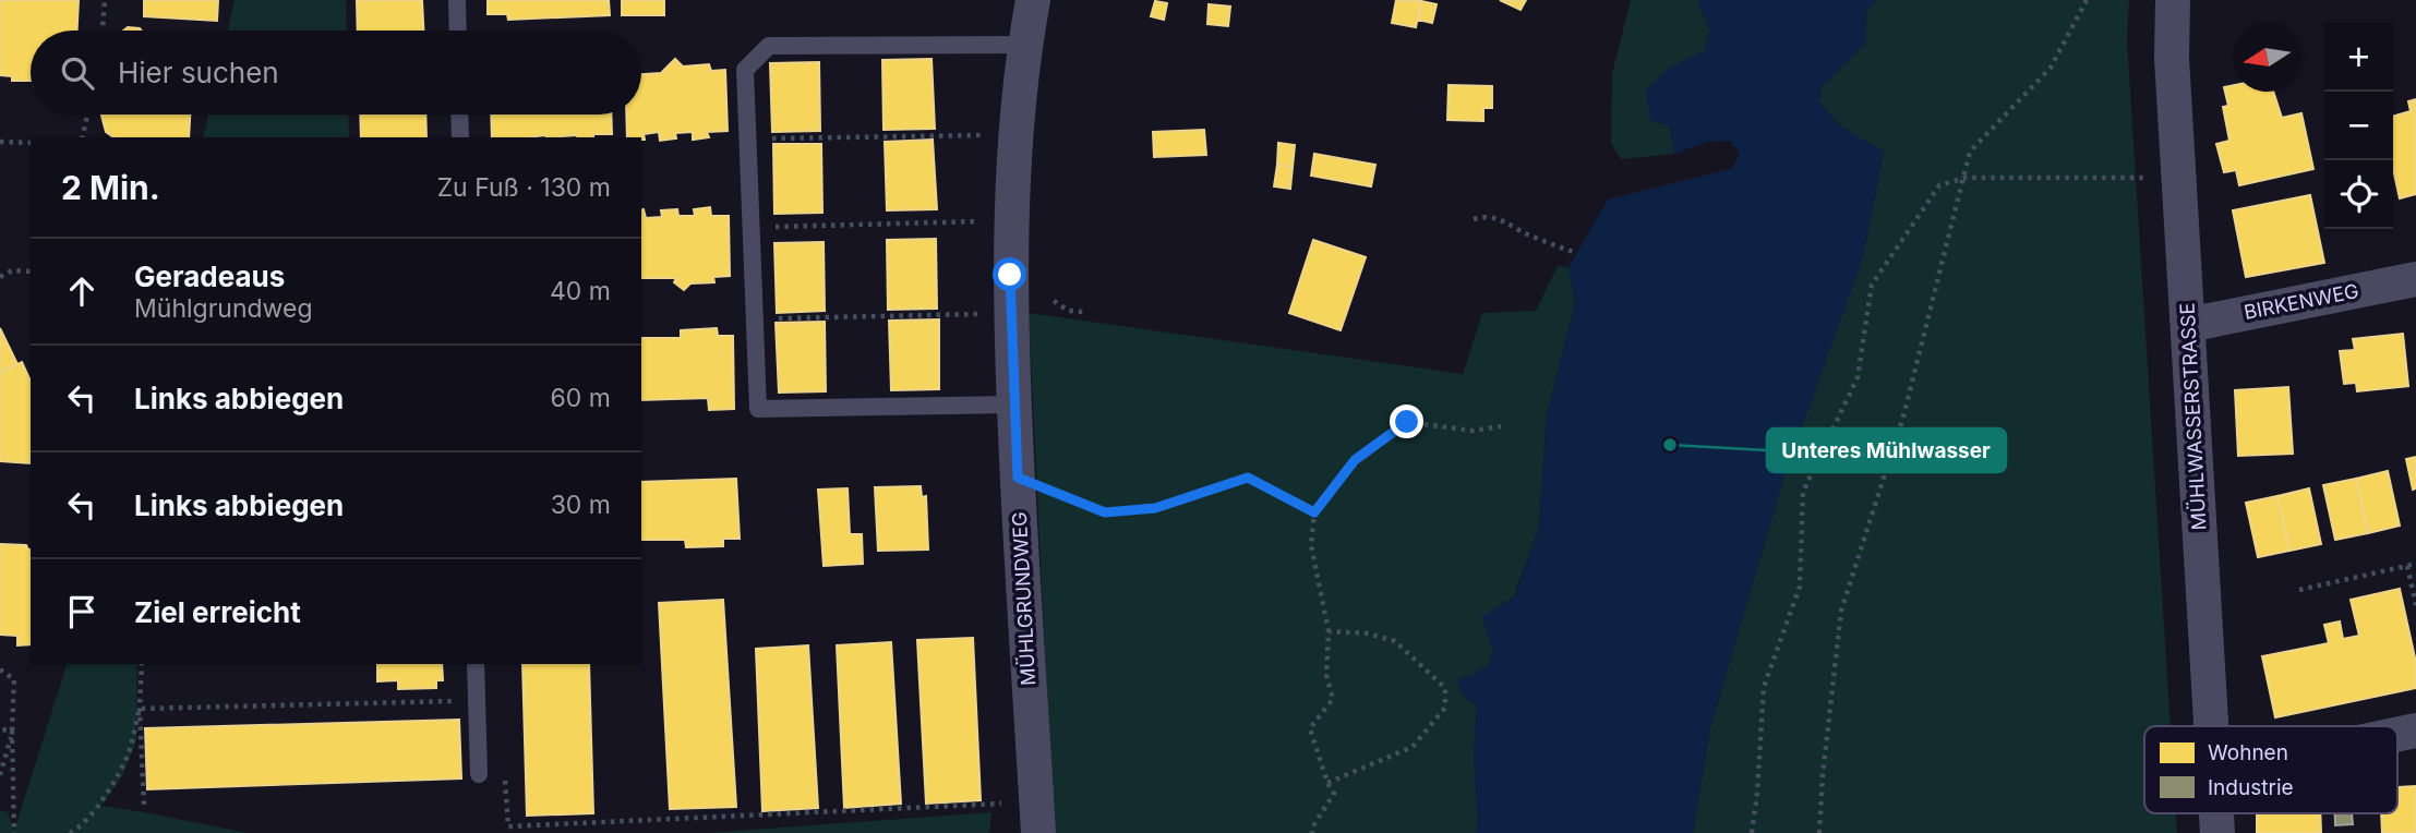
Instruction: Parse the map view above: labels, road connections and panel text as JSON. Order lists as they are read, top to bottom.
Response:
{
  "streets": {
    "street": ["BIRKENWEG", "MÜHLWASSERSTRASSE", "MÜHLGRUNDWEG"]
  },
  "crossings": [
    ["BIRKENWEG", "MÜHLWASSERSTRASSE"]
  ],
  "places": ["Unteres Mühlwasser"],
  "legend": ["Wohnen", "Industrie"],
  "north": "left",
  "page": {
    "map_buttons": ["+", "−"],
    "search": "Hier suchen",
    "heading": ["2 Min.", "Zu Fuß · 130 m"],
    "list": [
      ["Geradeaus", "Mühlgrundweg", "40 m"],
      ["Links abbiegen", "60 m"],
      ["Links abbiegen", "30 m"],
      "Ziel erreicht"
    ]
  }
}
